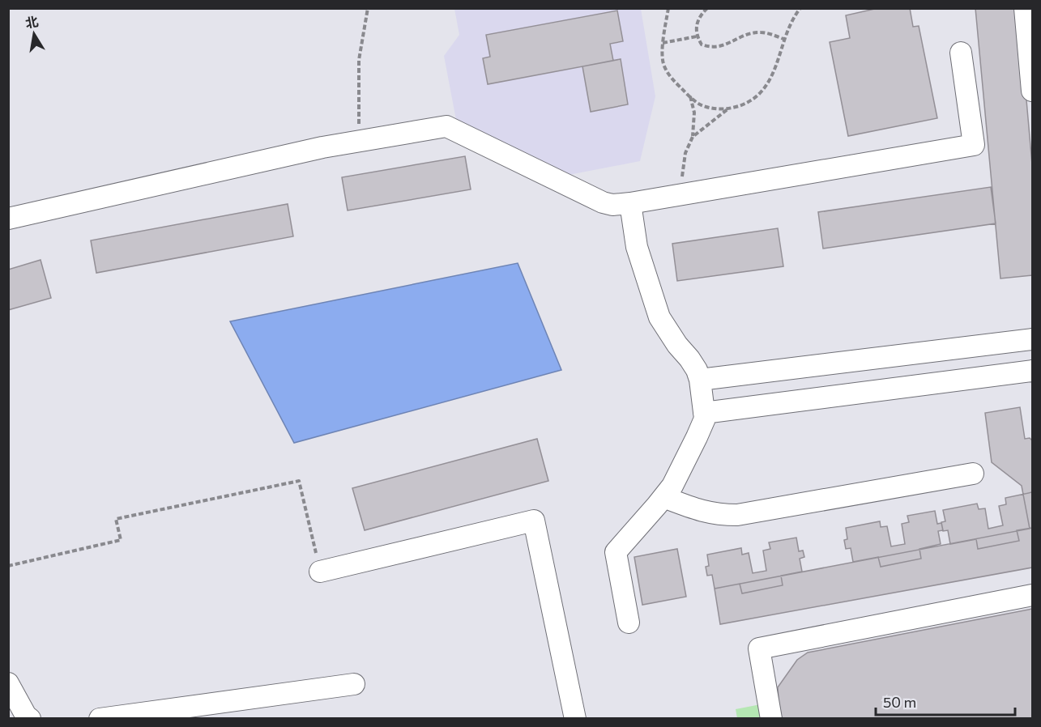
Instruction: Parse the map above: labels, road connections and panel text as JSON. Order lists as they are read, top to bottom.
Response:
{
  "scale_bar": "50 m",
  "north": "top"
}
